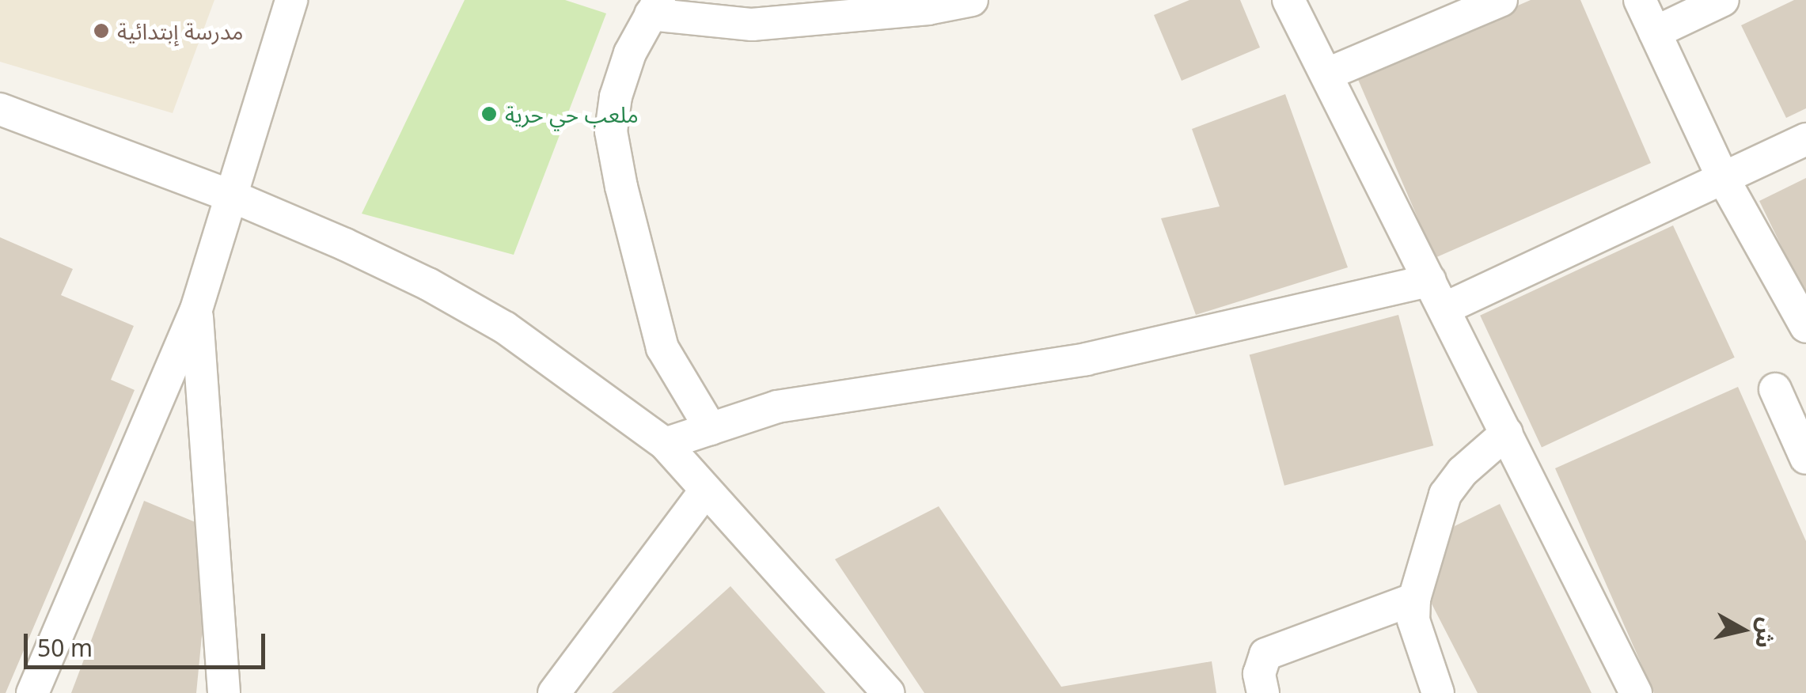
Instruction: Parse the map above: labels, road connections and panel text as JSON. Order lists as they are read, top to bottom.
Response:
{
  "places": ["مدرسة إبتدائية", "ملعب حي حرية"],
  "scale_bar": "50 m",
  "north": "right"
}
